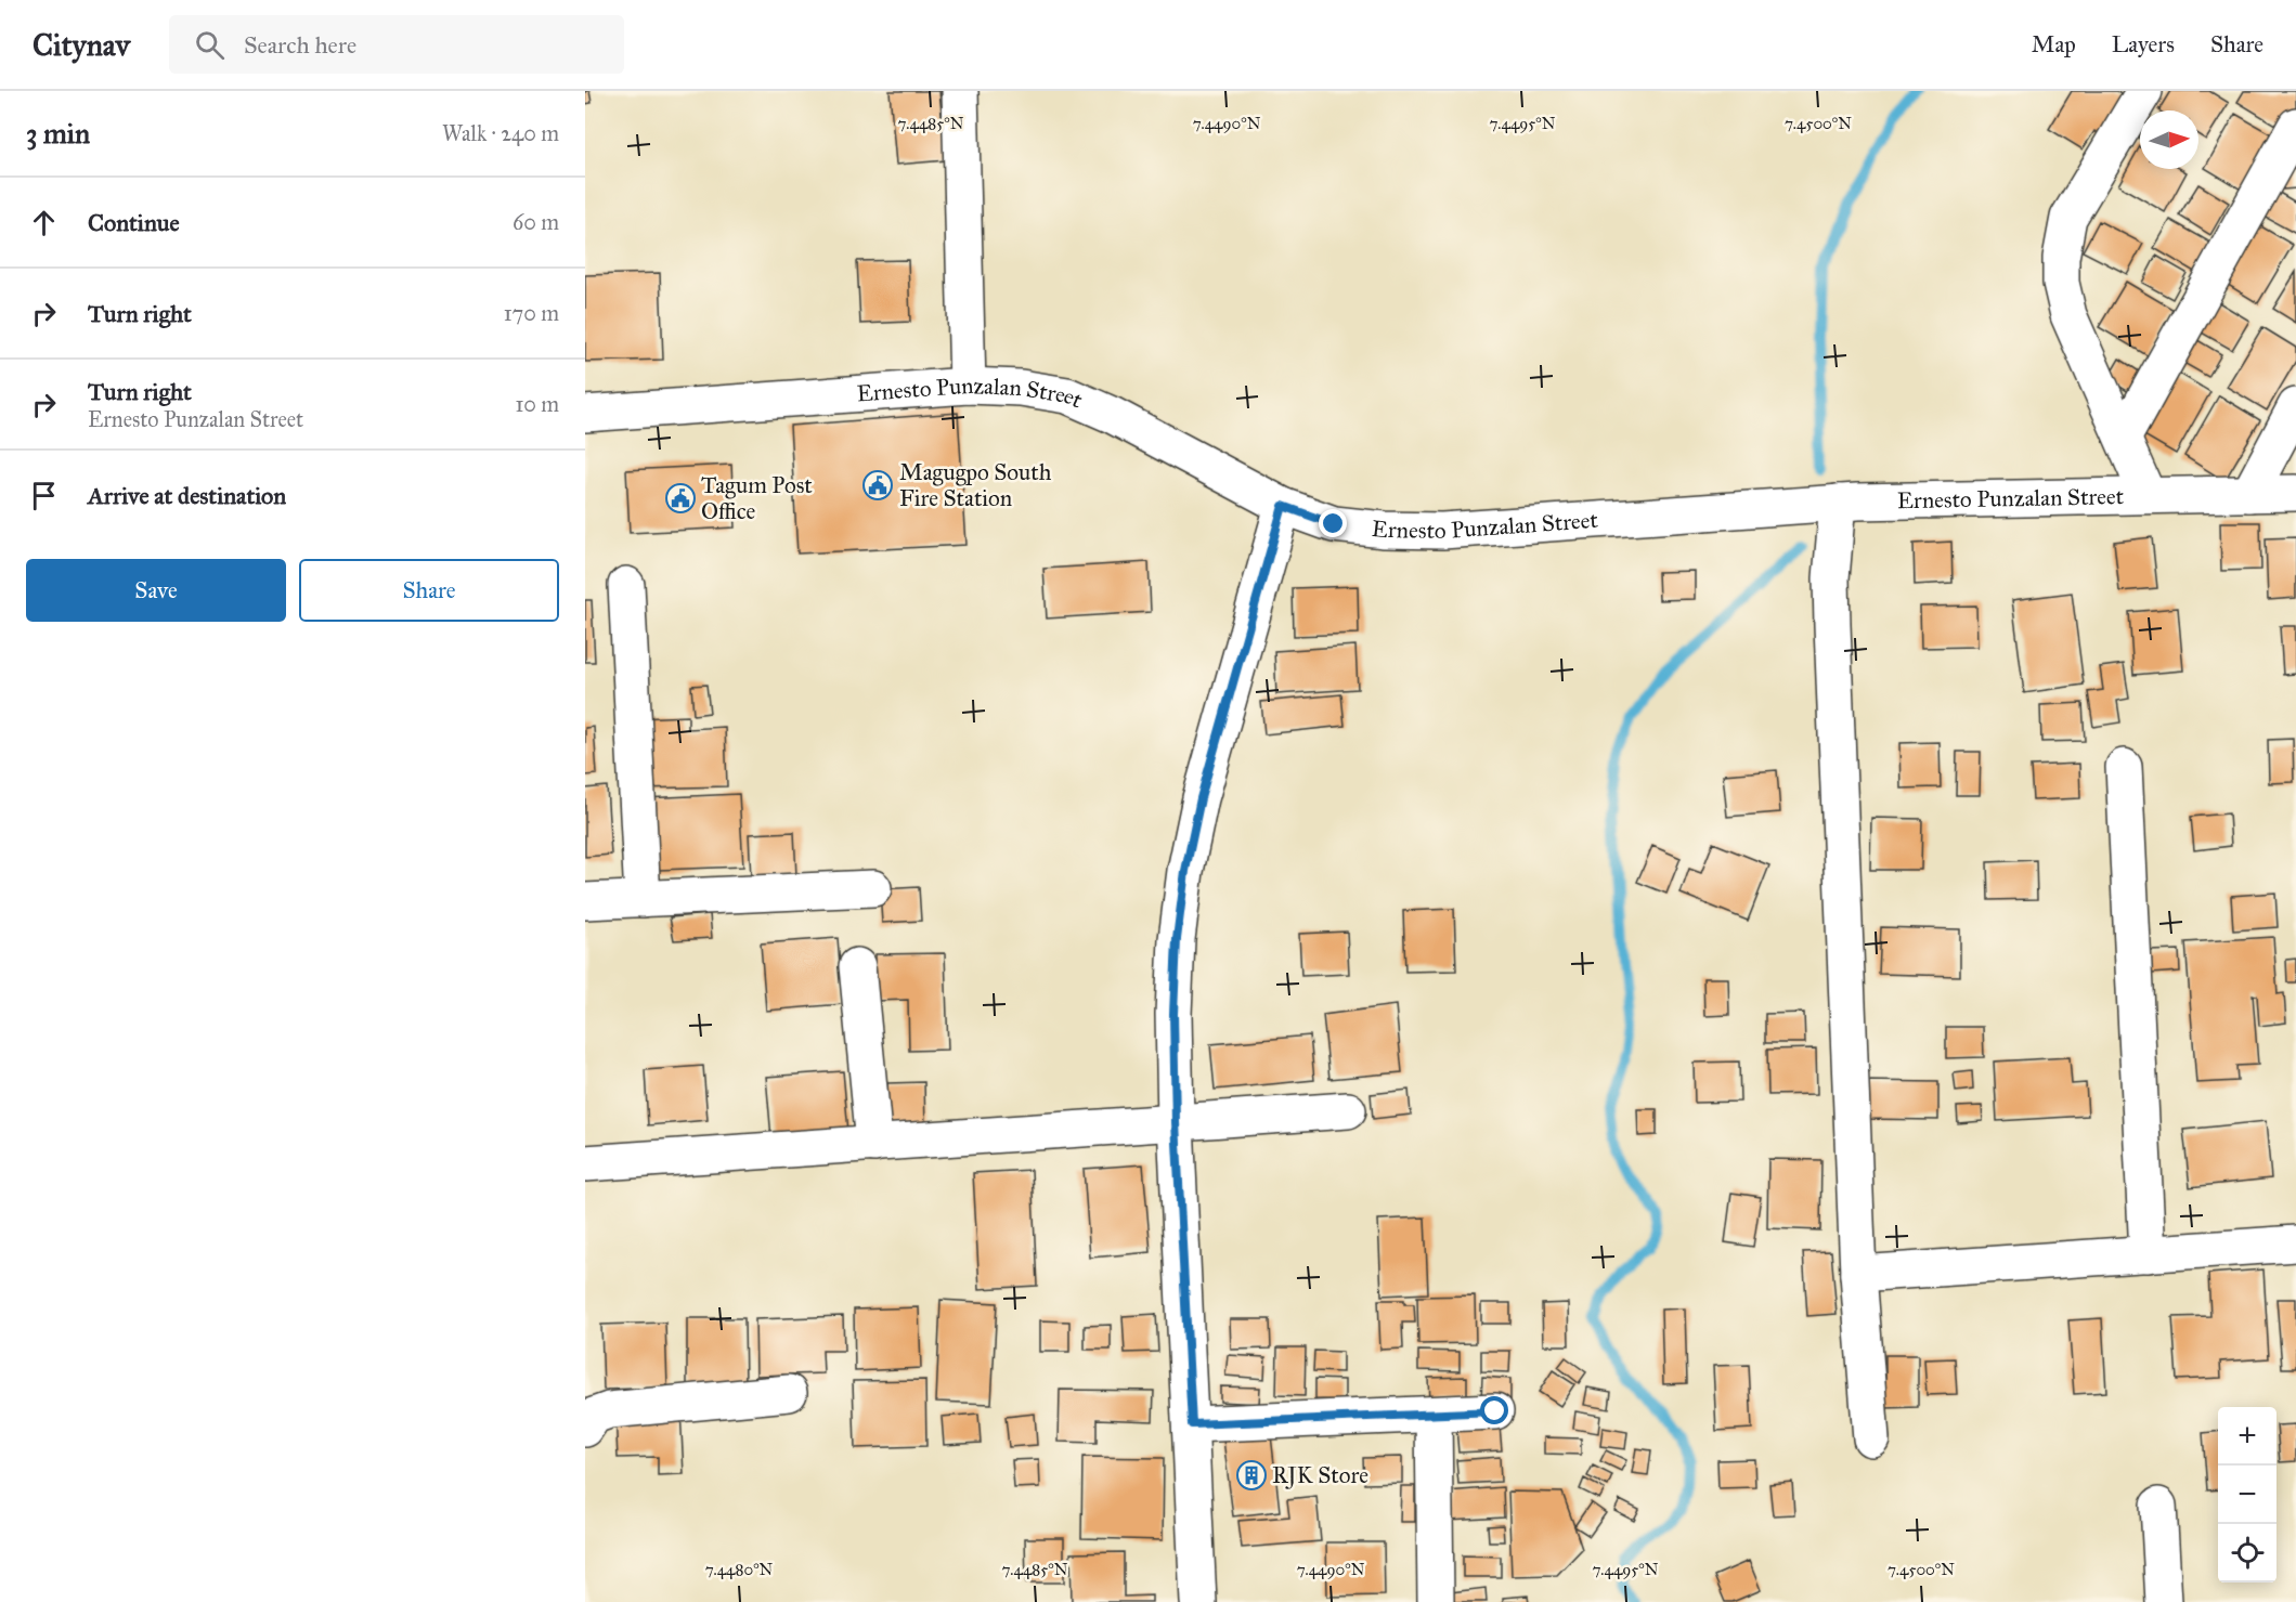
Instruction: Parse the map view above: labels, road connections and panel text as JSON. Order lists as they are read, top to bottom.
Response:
{
  "streets": {
    "street": ["Ernesto Punzalan Street"]
  },
  "places": {
    "public building": ["Magugpo South Fire Station", "Tagum Post Office"],
    "building": ["RJK Store"]
  },
  "north": "right",
  "page": {
    "header": "Citynav",
    "search": "Search here",
    "nav": ["Map", "Layers", "Share"],
    "heading": ["3 min", "Walk · 240 m"],
    "list": [
      ["Continue", "60 m"],
      ["Turn right", "170 m"],
      ["Turn right", "Ernesto Punzalan Street", "10 m"],
      "Arrive at destination"
    ],
    "buttons": ["Save", "Share"],
    "map_buttons": ["+", "−"]
  },
  "coordinates": [
    "7.4485°N",
    "7.4490°N",
    "7.4495°N",
    "7.4500°N",
    "7.4480°N"
  ]
}
